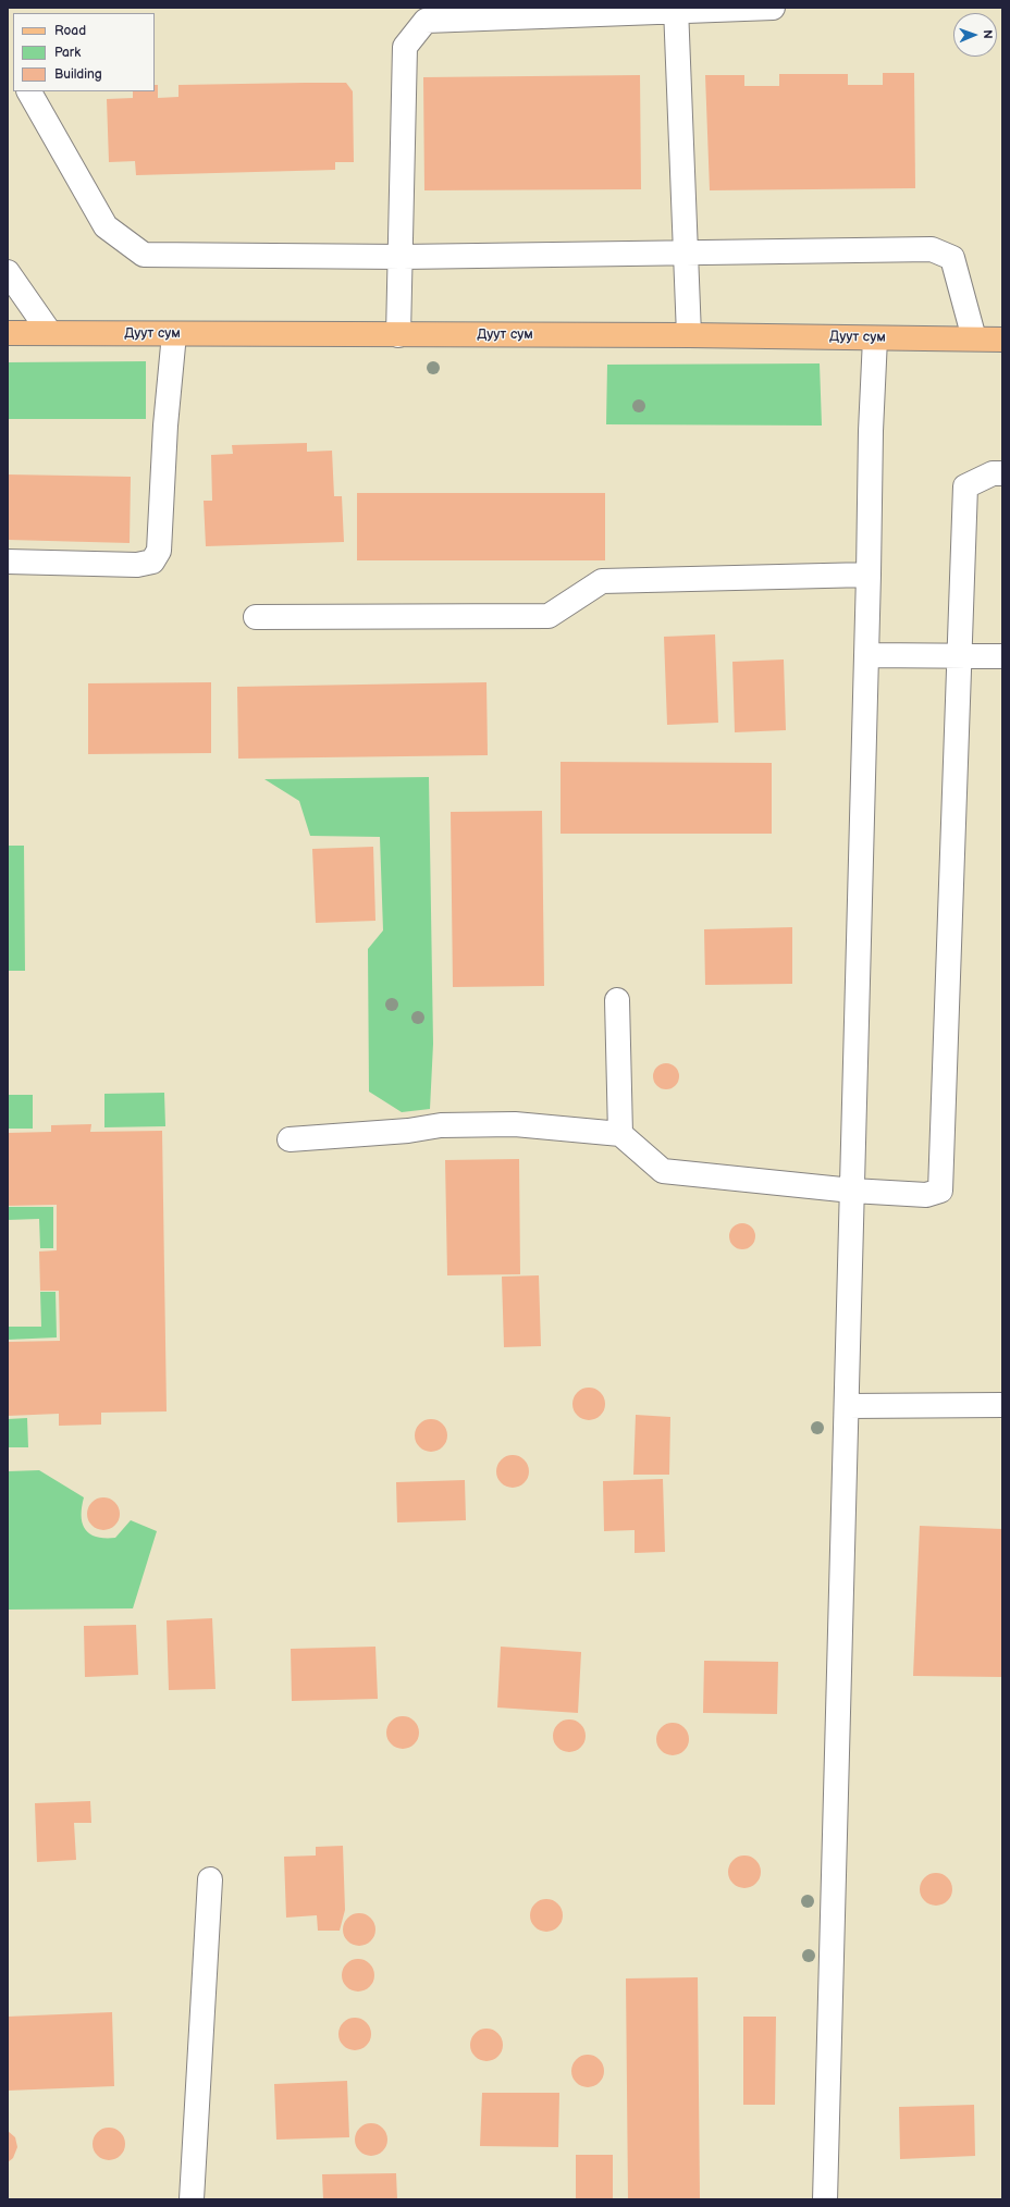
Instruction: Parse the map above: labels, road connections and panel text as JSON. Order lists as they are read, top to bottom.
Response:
{
  "streets": {
    "main road": ["Дуут сум"]
  },
  "legend": ["Road", "Park", "Building"],
  "north": "right"
}
